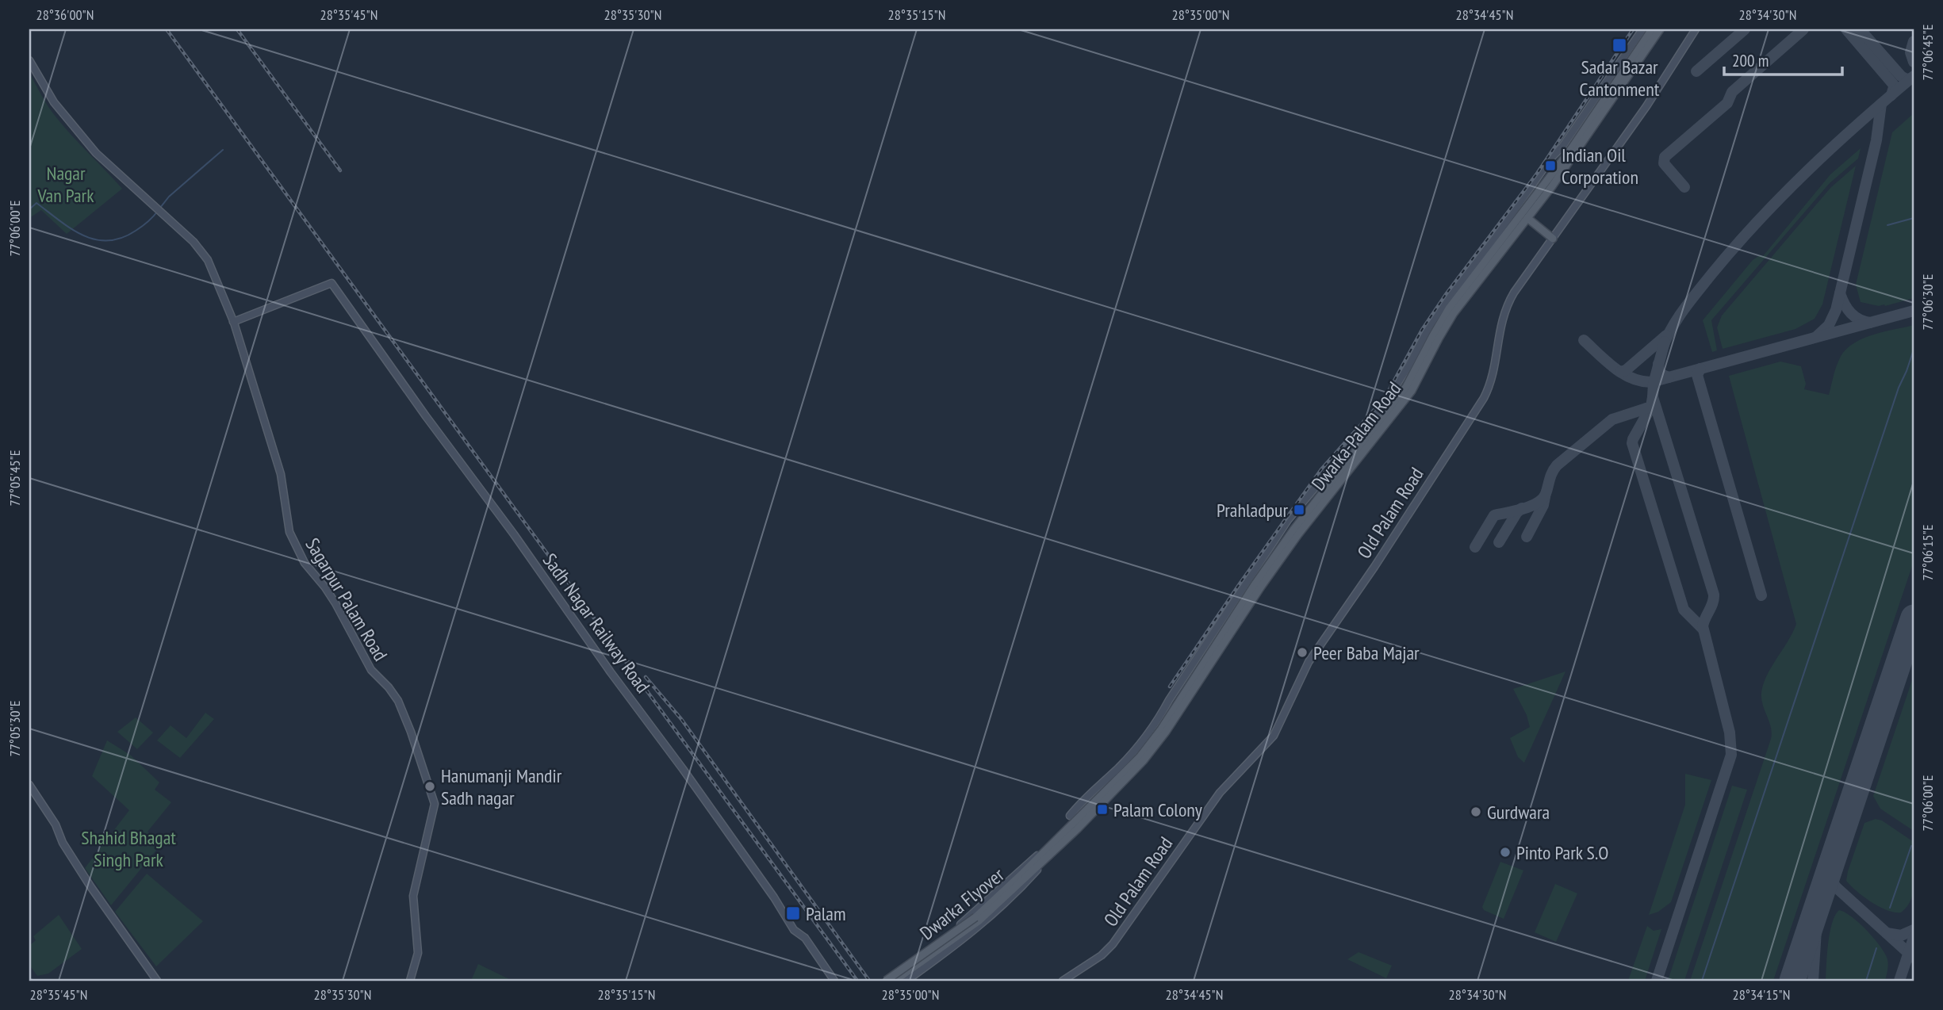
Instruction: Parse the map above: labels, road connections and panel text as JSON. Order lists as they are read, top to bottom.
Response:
{
  "streets": {
    "main road": ["Dwarka-Palam Road", "Dwarka Flyover"],
    "street": ["Old Palam Road", "Sagarpur Palam Road", "Sadh Nagar Railway Road"]
  },
  "crossings": [
    ["Dwarka-Palam Road", "Dwarka Flyover"],
    ["Sagarpur Palam Road", "Sadh Nagar Railway Road"]
  ],
  "parks": ["Nagar Van Park", "Shahid Bhagat Singh Park"],
  "places": {
    "transit": [
      "Sadar Bazar Cantonment",
      "Indian Oil Corporation",
      "Prahladpur",
      "Palam Colony",
      "Palam"
    ],
    "other": [
      "Peer Baba Majar",
      "Hanumanji Mandir Sadh nagar",
      "Gurdwara",
      "Pinto Park S.O"
    ]
  },
  "scale_bar": "200 m",
  "coordinates": [
    "28°36'00\"N",
    "28°35'45\"N",
    "28°35'30\"N",
    "28°35'15\"N",
    "28°35'00\"N",
    "28°34'45\"N",
    "28°34'30\"N",
    "77°06'45\"E",
    "77°06'00\"E",
    "77°06'30\"E",
    "77°05'45\"E",
    "77°06'15\"E",
    "77°05'30\"E",
    "28°34'15\"N"
  ]
}
